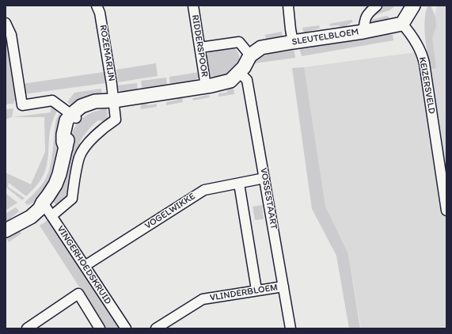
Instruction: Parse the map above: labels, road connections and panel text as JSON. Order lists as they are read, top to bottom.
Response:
{
  "streets": {
    "street": [
      "SLEUTELBLOEM",
      "RIDDERSPOOR",
      "ROZEMARIJN",
      "KEIZERSVELD",
      "VOSSESTAART",
      "VOGELWIKKE",
      "VINGERHOEDSKRUID",
      "VLINDERBLOEM"
    ]
  },
  "crossings": [
    ["SLEUTELBLOEM", "RIDDERSPOOR"],
    ["SLEUTELBLOEM", "ROZEMARIJN"],
    ["SLEUTELBLOEM", "KEIZERSVELD"],
    ["SLEUTELBLOEM", "VOSSESTAART"],
    ["SLEUTELBLOEM", "VINGERHOEDSKRUID"],
    ["VOSSESTAART", "VOGELWIKKE"],
    ["VOSSESTAART", "VLINDERBLOEM"],
    ["VOGELWIKKE", "VINGERHOEDSKRUID"]
  ]
}
